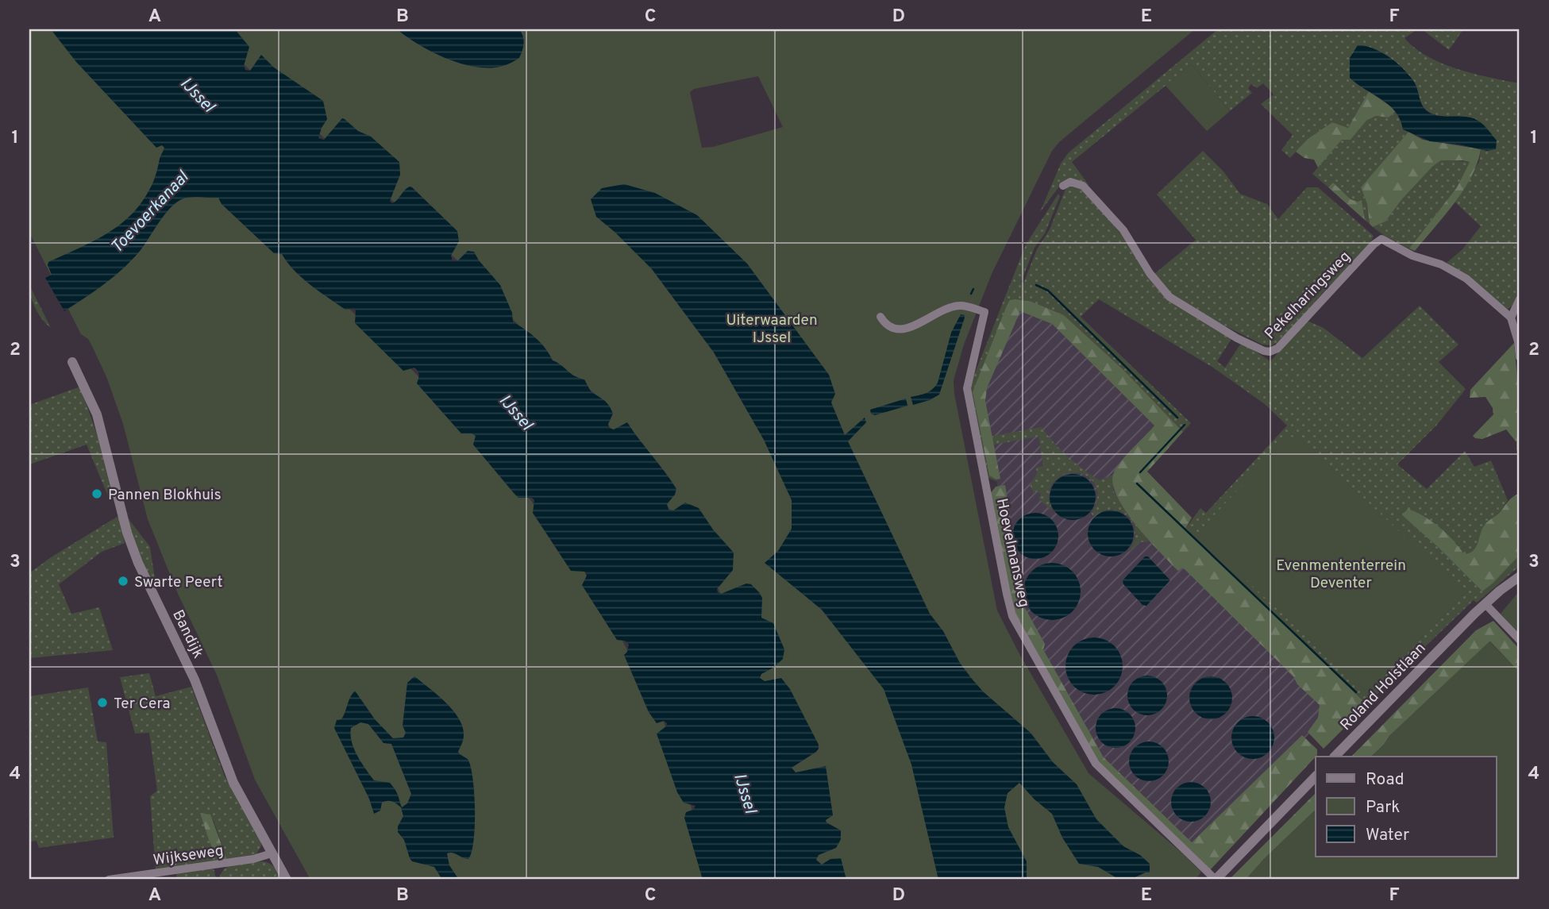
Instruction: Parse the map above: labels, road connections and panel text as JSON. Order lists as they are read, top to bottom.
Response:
{
  "streets": {
    "street": [
      "Pekelharingsweg",
      "Hoevelmansweg",
      "Bandijk",
      "Roland Holstlaan",
      "Wijkseweg"
    ]
  },
  "crossings": [
    ["Bandijk", "Wijkseweg"]
  ],
  "water": ["IJssel", "Toevoerkanaal"],
  "parks": ["Uiterwaarden IJssel", "Evenmententerrein Deventer"],
  "places": ["Pannen Blokhuis", "Swarte Peert", "Ter Cera"],
  "legend": ["Road", "Park", "Water"],
  "grid": {
    "columns": [
      "A",
      "B",
      "C",
      "D",
      "E",
      "F"
    ],
    "rows": [
      "1",
      "2",
      "3",
      "4"
    ]
  }
}
